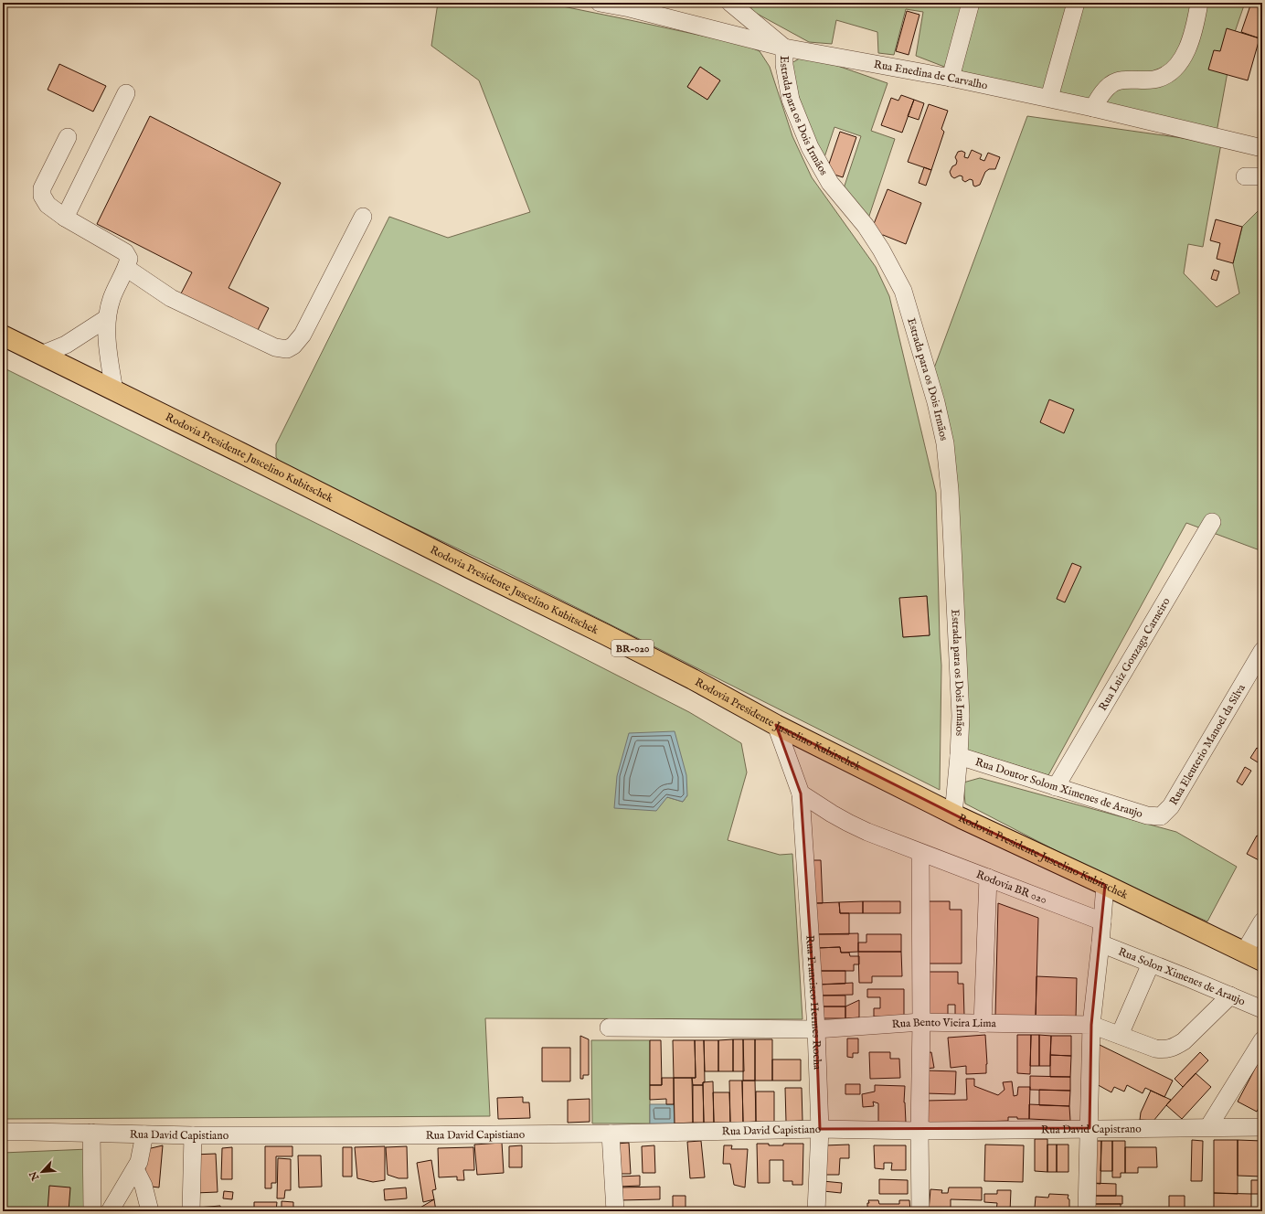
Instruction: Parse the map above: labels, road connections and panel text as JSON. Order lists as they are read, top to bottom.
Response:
{
  "streets": {
    "highway": ["Rodovia Presidente Juscelino Kubitschek", "BR-020"],
    "street": [
      "Rua Enedina de Carvalho",
      "Estrada para os Dois Irmãos",
      "Rua Luiz Gonzaga Carneiro",
      "Rua Eleuterio Manoel da Silva",
      "Rua Doutor Solom Ximenes de Araujo",
      "Rodovia BR 020",
      "Rua Solon Ximenes de Araujo",
      "Rua Francisco Hermes Rocha",
      "Rua Bento Vieira Lima",
      "Rua David Capistrano",
      "Rua David Capistiano"
    ]
  },
  "crossings": [
    ["Rua Enedina de Carvalho", "Estrada para os Dois Irmãos"],
    ["Estrada para os Dois Irmãos", "Rodovia Presidente Juscelino Kubitschek"],
    ["Estrada para os Dois Irmãos", "Rua Doutor Solom Ximenes de Araujo"],
    ["Rodovia Presidente Juscelino Kubitschek", "Rua Francisco Hermes Rocha"],
    ["Rua Luiz Gonzaga Carneiro", "Rua Doutor Solom Ximenes de Araujo"],
    ["Rua Eleuterio Manoel da Silva", "Rua Doutor Solom Ximenes de Araujo"],
    ["Rodovia BR 020", "Rua Francisco Hermes Rocha"],
    ["Rua Francisco Hermes Rocha", "Rua Bento Vieira Lima"],
    ["Rua Francisco Hermes Rocha", "Rua David Capistiano"],
    ["Rua David Capistrano", "Rua David Capistiano"]
  ],
  "north": "bottom left"
}
